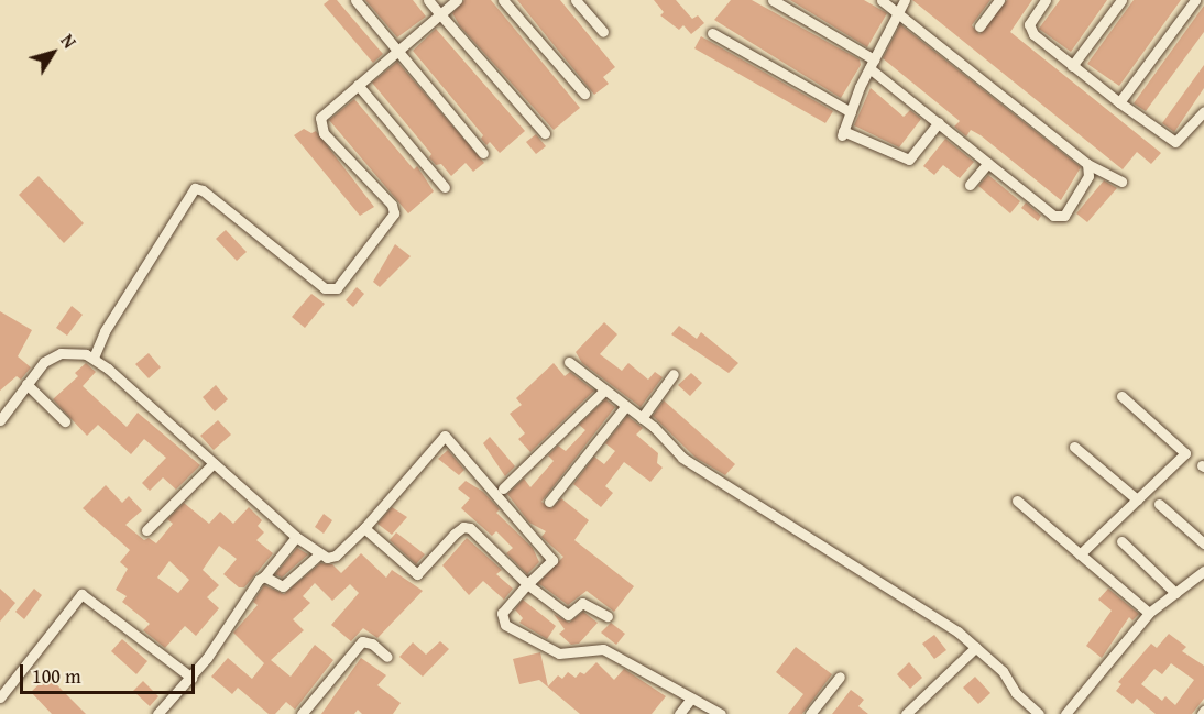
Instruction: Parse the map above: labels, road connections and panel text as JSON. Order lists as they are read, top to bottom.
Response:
{
  "scale_bar": "100 m",
  "north": "top right"
}
